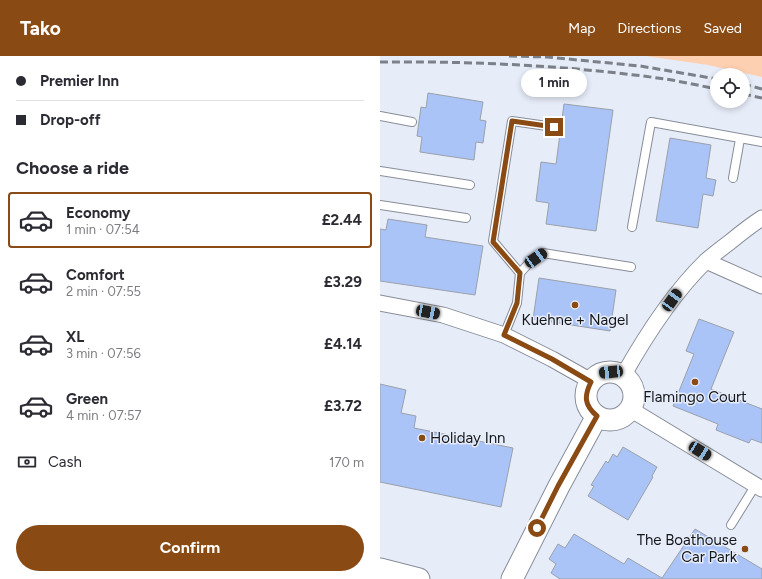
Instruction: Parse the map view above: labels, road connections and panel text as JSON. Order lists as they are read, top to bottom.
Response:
{
  "places": [
    "Kuehne + Nagel",
    "Flamingo Court",
    "Holiday Inn",
    "The Boathouse Car Park"
  ],
  "page": {
    "header": "Tako",
    "nav": ["Map", "Directions", "Saved"],
    "banner": ["Premier Inn", "Drop-off"],
    "bubble": "1 min",
    "heading": "Choose a ride",
    "list": [
      {
        "name": "Economy",
        "note": "1 min · 07:54",
        "value": "£2.44"
      },
      {
        "name": "Comfort",
        "note": "2 min · 07:55",
        "value": "£3.29"
      },
      {
        "name": "XL",
        "note": "3 min · 07:56",
        "value": "£4.14"
      },
      {
        "name": "Green",
        "note": "4 min · 07:57",
        "value": "£3.72"
      }
    ],
    "pay": ["Cash", "170 m"],
    "buttons": "Confirm"
  }
}
